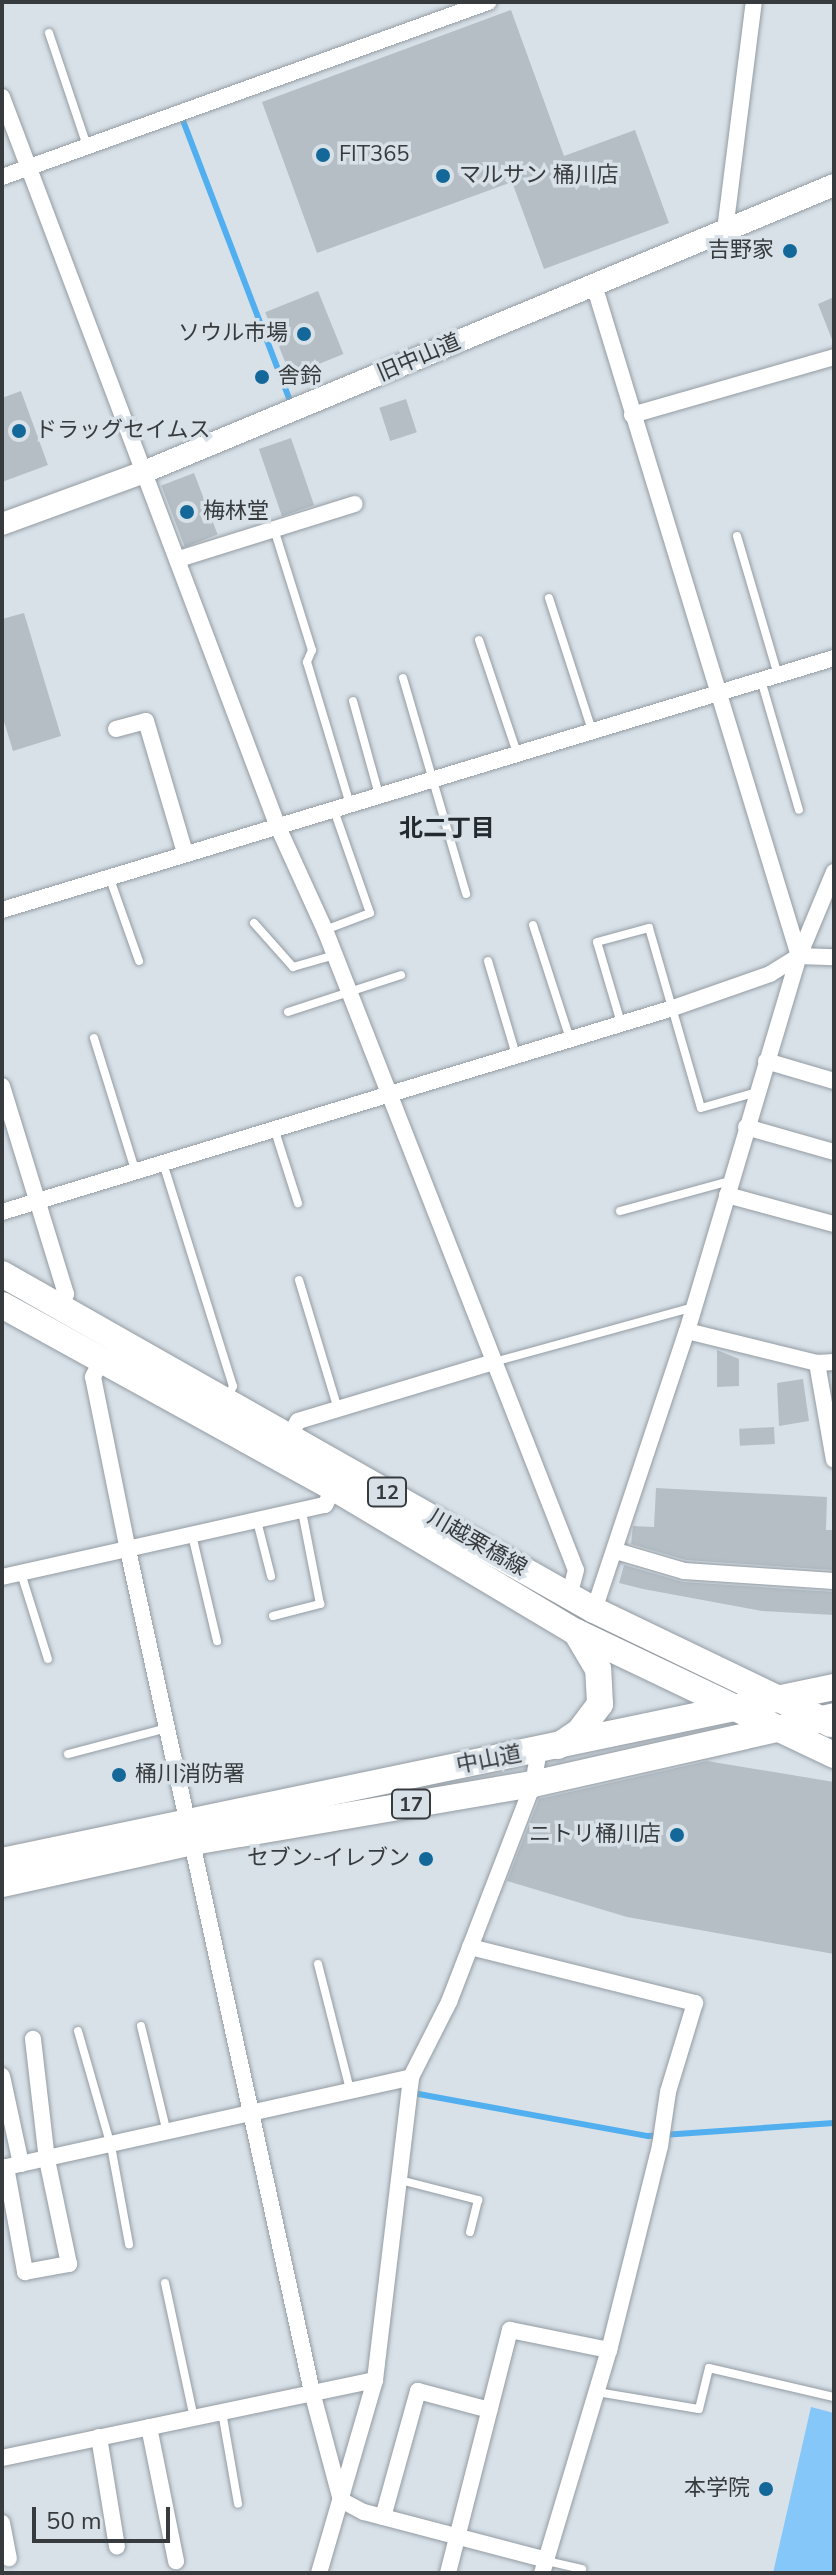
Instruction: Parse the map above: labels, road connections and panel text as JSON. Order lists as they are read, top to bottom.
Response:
{
  "streets": {
    "main road": [
      "旧中山道",
      "12",
      "川越栗橋線",
      "中山道",
      "17"
    ]
  },
  "crossings": [
    ["川越栗橋線", "中山道"]
  ],
  "districts": ["北二丁目"],
  "places": [
    "FIT365",
    "マルサン 桶川店",
    "吉野家",
    "ソウル市場",
    "舎鈴",
    "ドラッグセイムス",
    "梅林堂",
    "桶川消防署",
    "ニトリ桶川店",
    "セブン-イレブン",
    "本学院"
  ],
  "scale_bar": "50 m"
}
